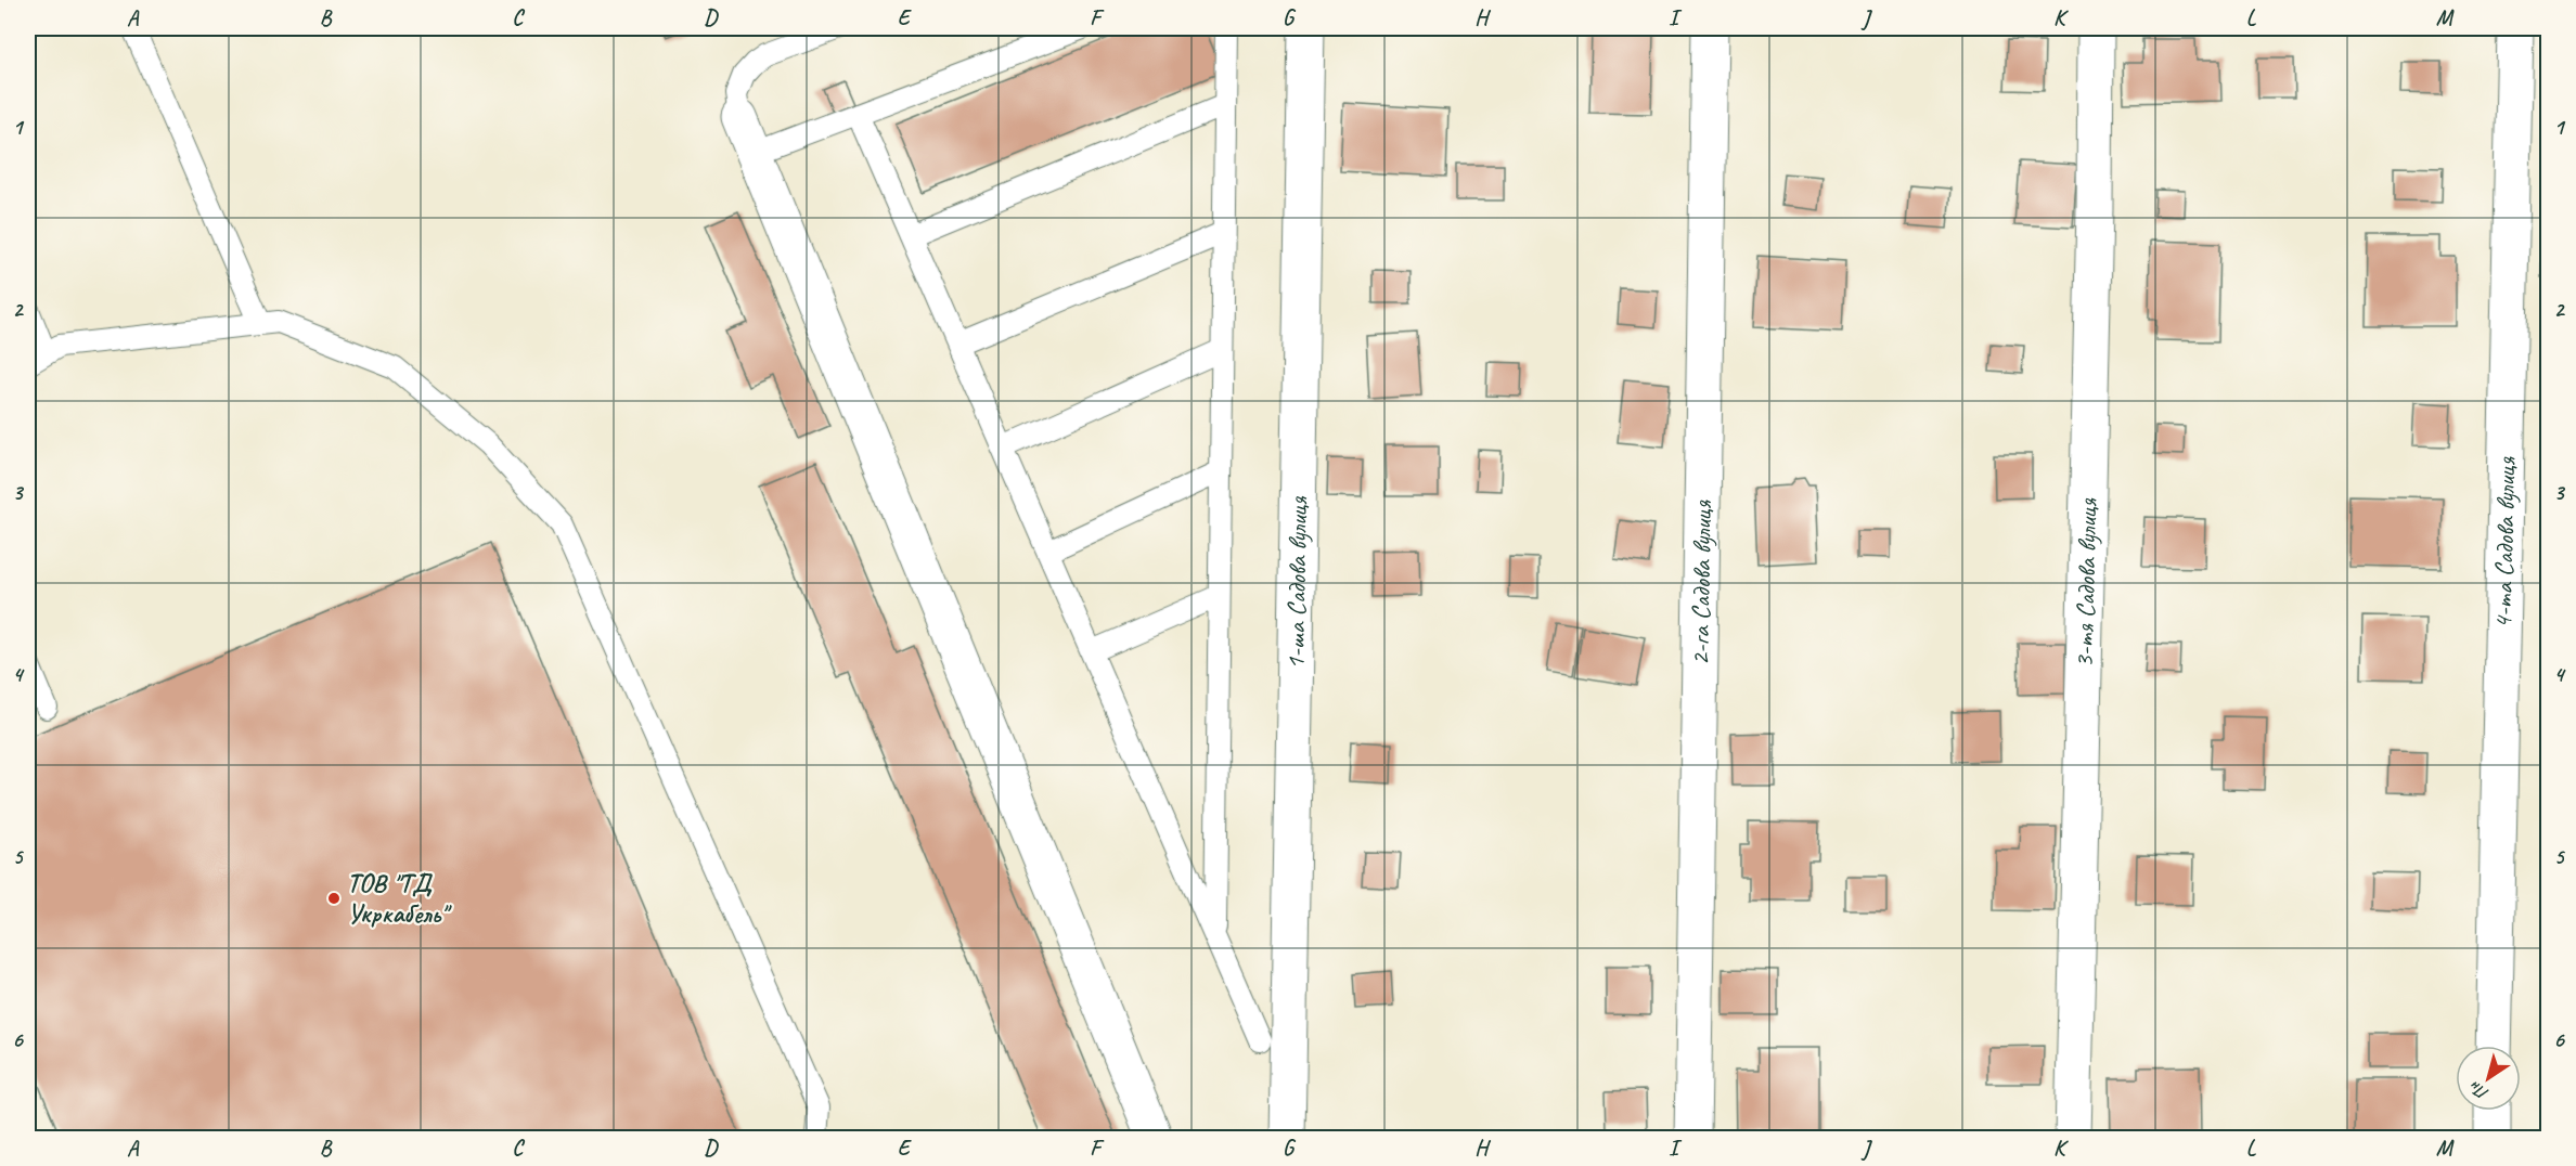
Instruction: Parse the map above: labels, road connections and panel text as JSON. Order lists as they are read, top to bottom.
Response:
{
  "streets": {
    "street": [
      "4-та Садова вулиця",
      "1-ша Садова вулиця",
      "2-га Садова вулиця",
      "3-тя Садова вулиця"
    ]
  },
  "places": ["ТОВ \"ТД Укркабель\""],
  "north": "bottom left",
  "grid": {
    "columns": [
      "A",
      "B",
      "C",
      "D",
      "E",
      "F",
      "G",
      "H",
      "I",
      "J",
      "K",
      "L",
      "M"
    ],
    "rows": [
      "1",
      "2",
      "3",
      "4",
      "5",
      "6"
    ]
  }
}
